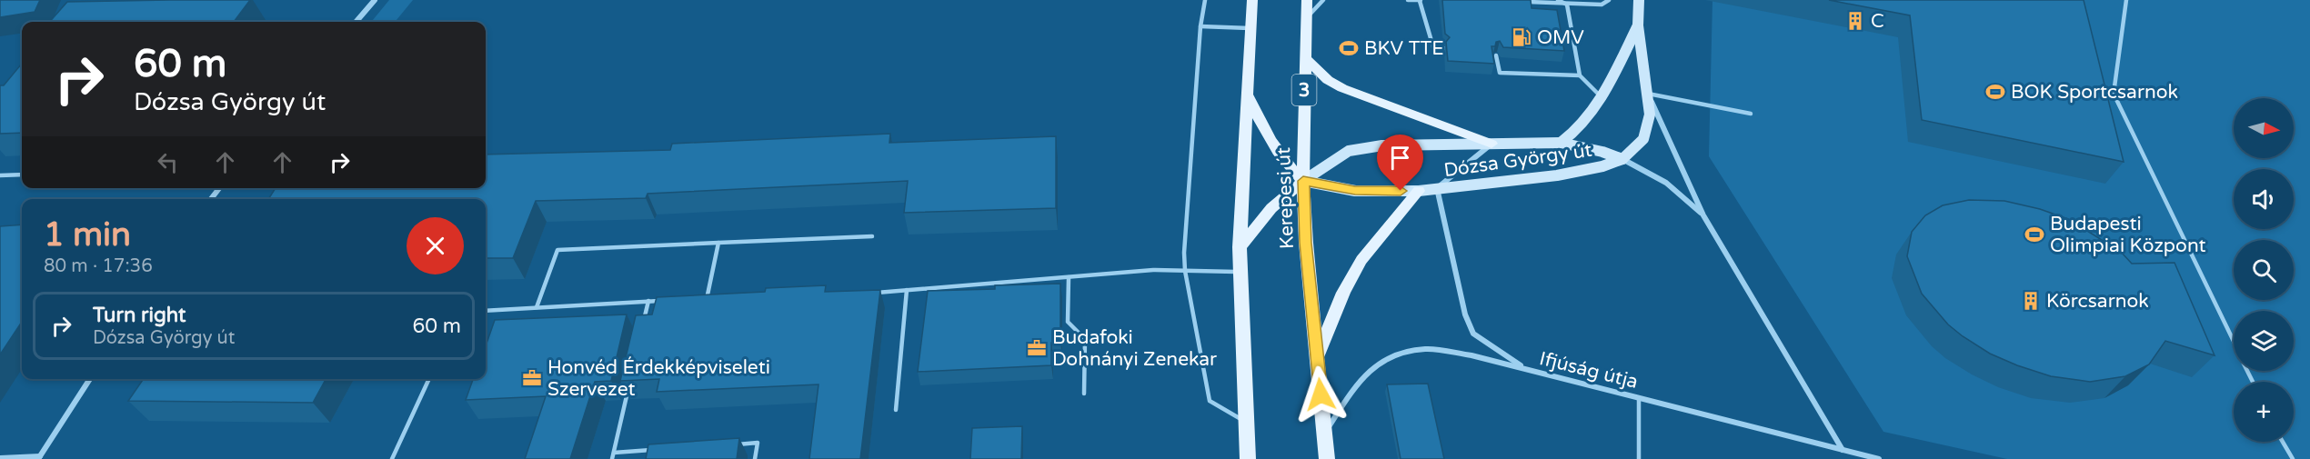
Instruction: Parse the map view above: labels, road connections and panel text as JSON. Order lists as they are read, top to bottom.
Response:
{
  "streets": {
    "main road": ["3", "Dózsa György út", "Kerepesi út"],
    "street": ["Ifjúság útja"]
  },
  "crossings": [
    ["Dózsa György út", "Kerepesi út"],
    ["Dózsa György út", "Ifjúság útja"],
    ["Kerepesi út", "Ifjúság útja"]
  ],
  "places": {
    "building": ["C", "Körcsarnok"],
    "fuel station": ["OMV"],
    "sports": ["BKV TTE", "BOK Sportcsarnok", "Budapesti Olimpiai Központ"],
    "office": ["Budafoki Dohnányi Zenekar", "Honvéd Érdekképviseleti Szervezet"]
  },
  "north": "right",
  "page": {
    "turn": ["60 m", "Dózsa György út"],
    "map_buttons": "+",
    "heading": ["1 min", "80 m · 17:36"],
    "list": [
      {
        "name": "Turn right",
        "note": "Dózsa György út",
        "value": "60 m"
      }
    ]
  }
}
